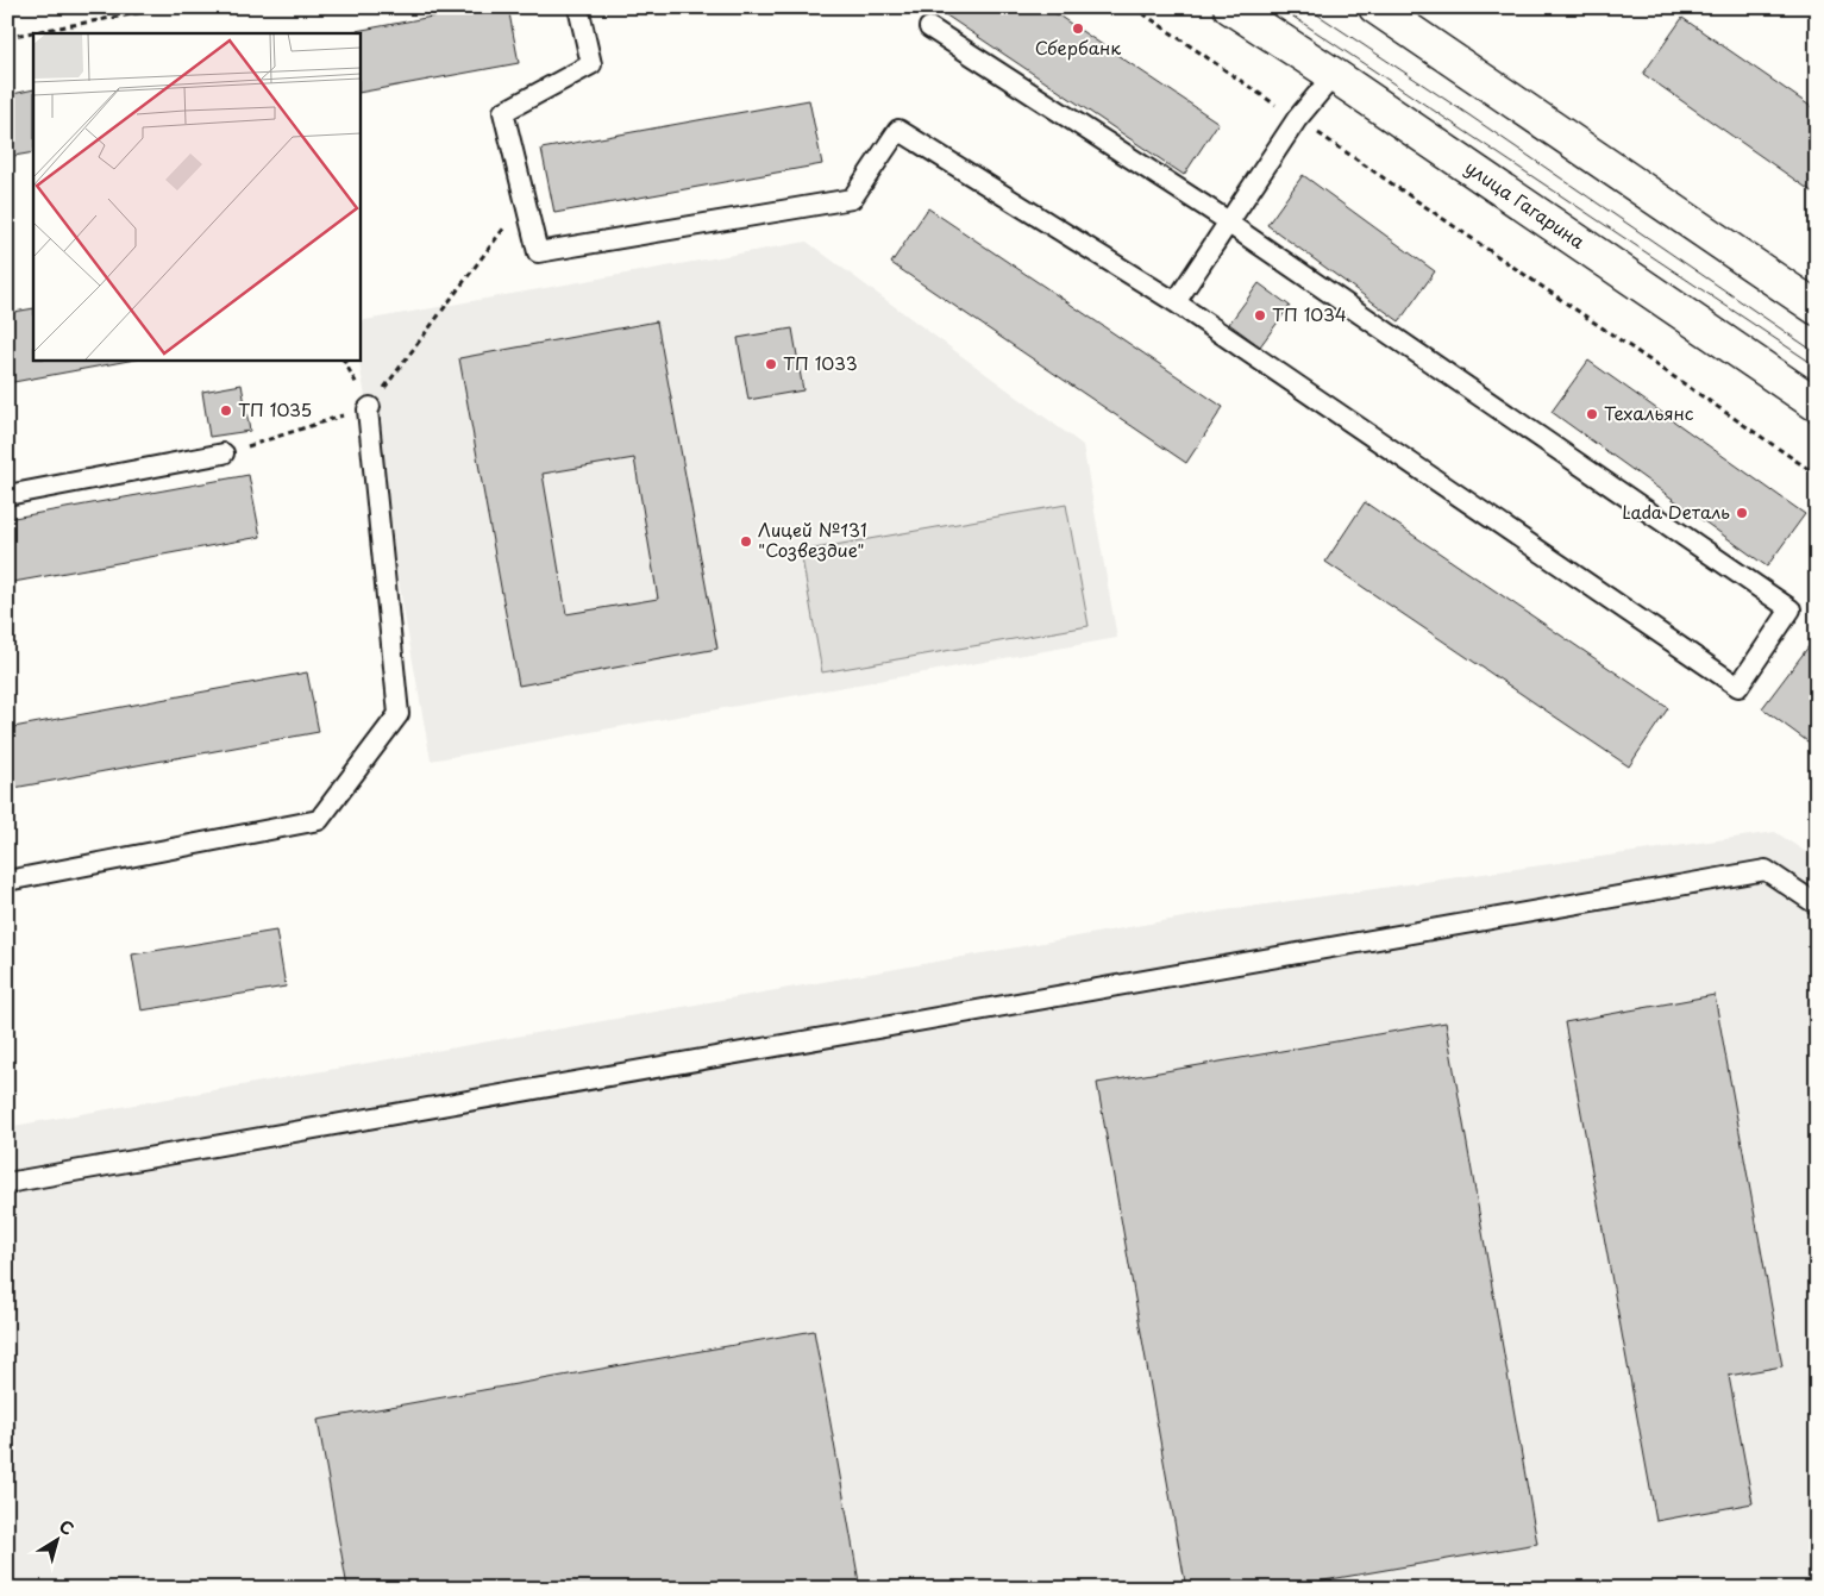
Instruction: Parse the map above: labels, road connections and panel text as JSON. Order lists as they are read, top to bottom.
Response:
{
  "streets": {
    "main road": ["улица Гагарина"]
  },
  "places": [
    "Сбербанк",
    "ТП 1034",
    "ТП 1033",
    "ТП 1035",
    "Техальянс",
    "Lada Dеталь",
    "Лицей №131 \"Созвездие\""
  ],
  "north": "top right"
}
